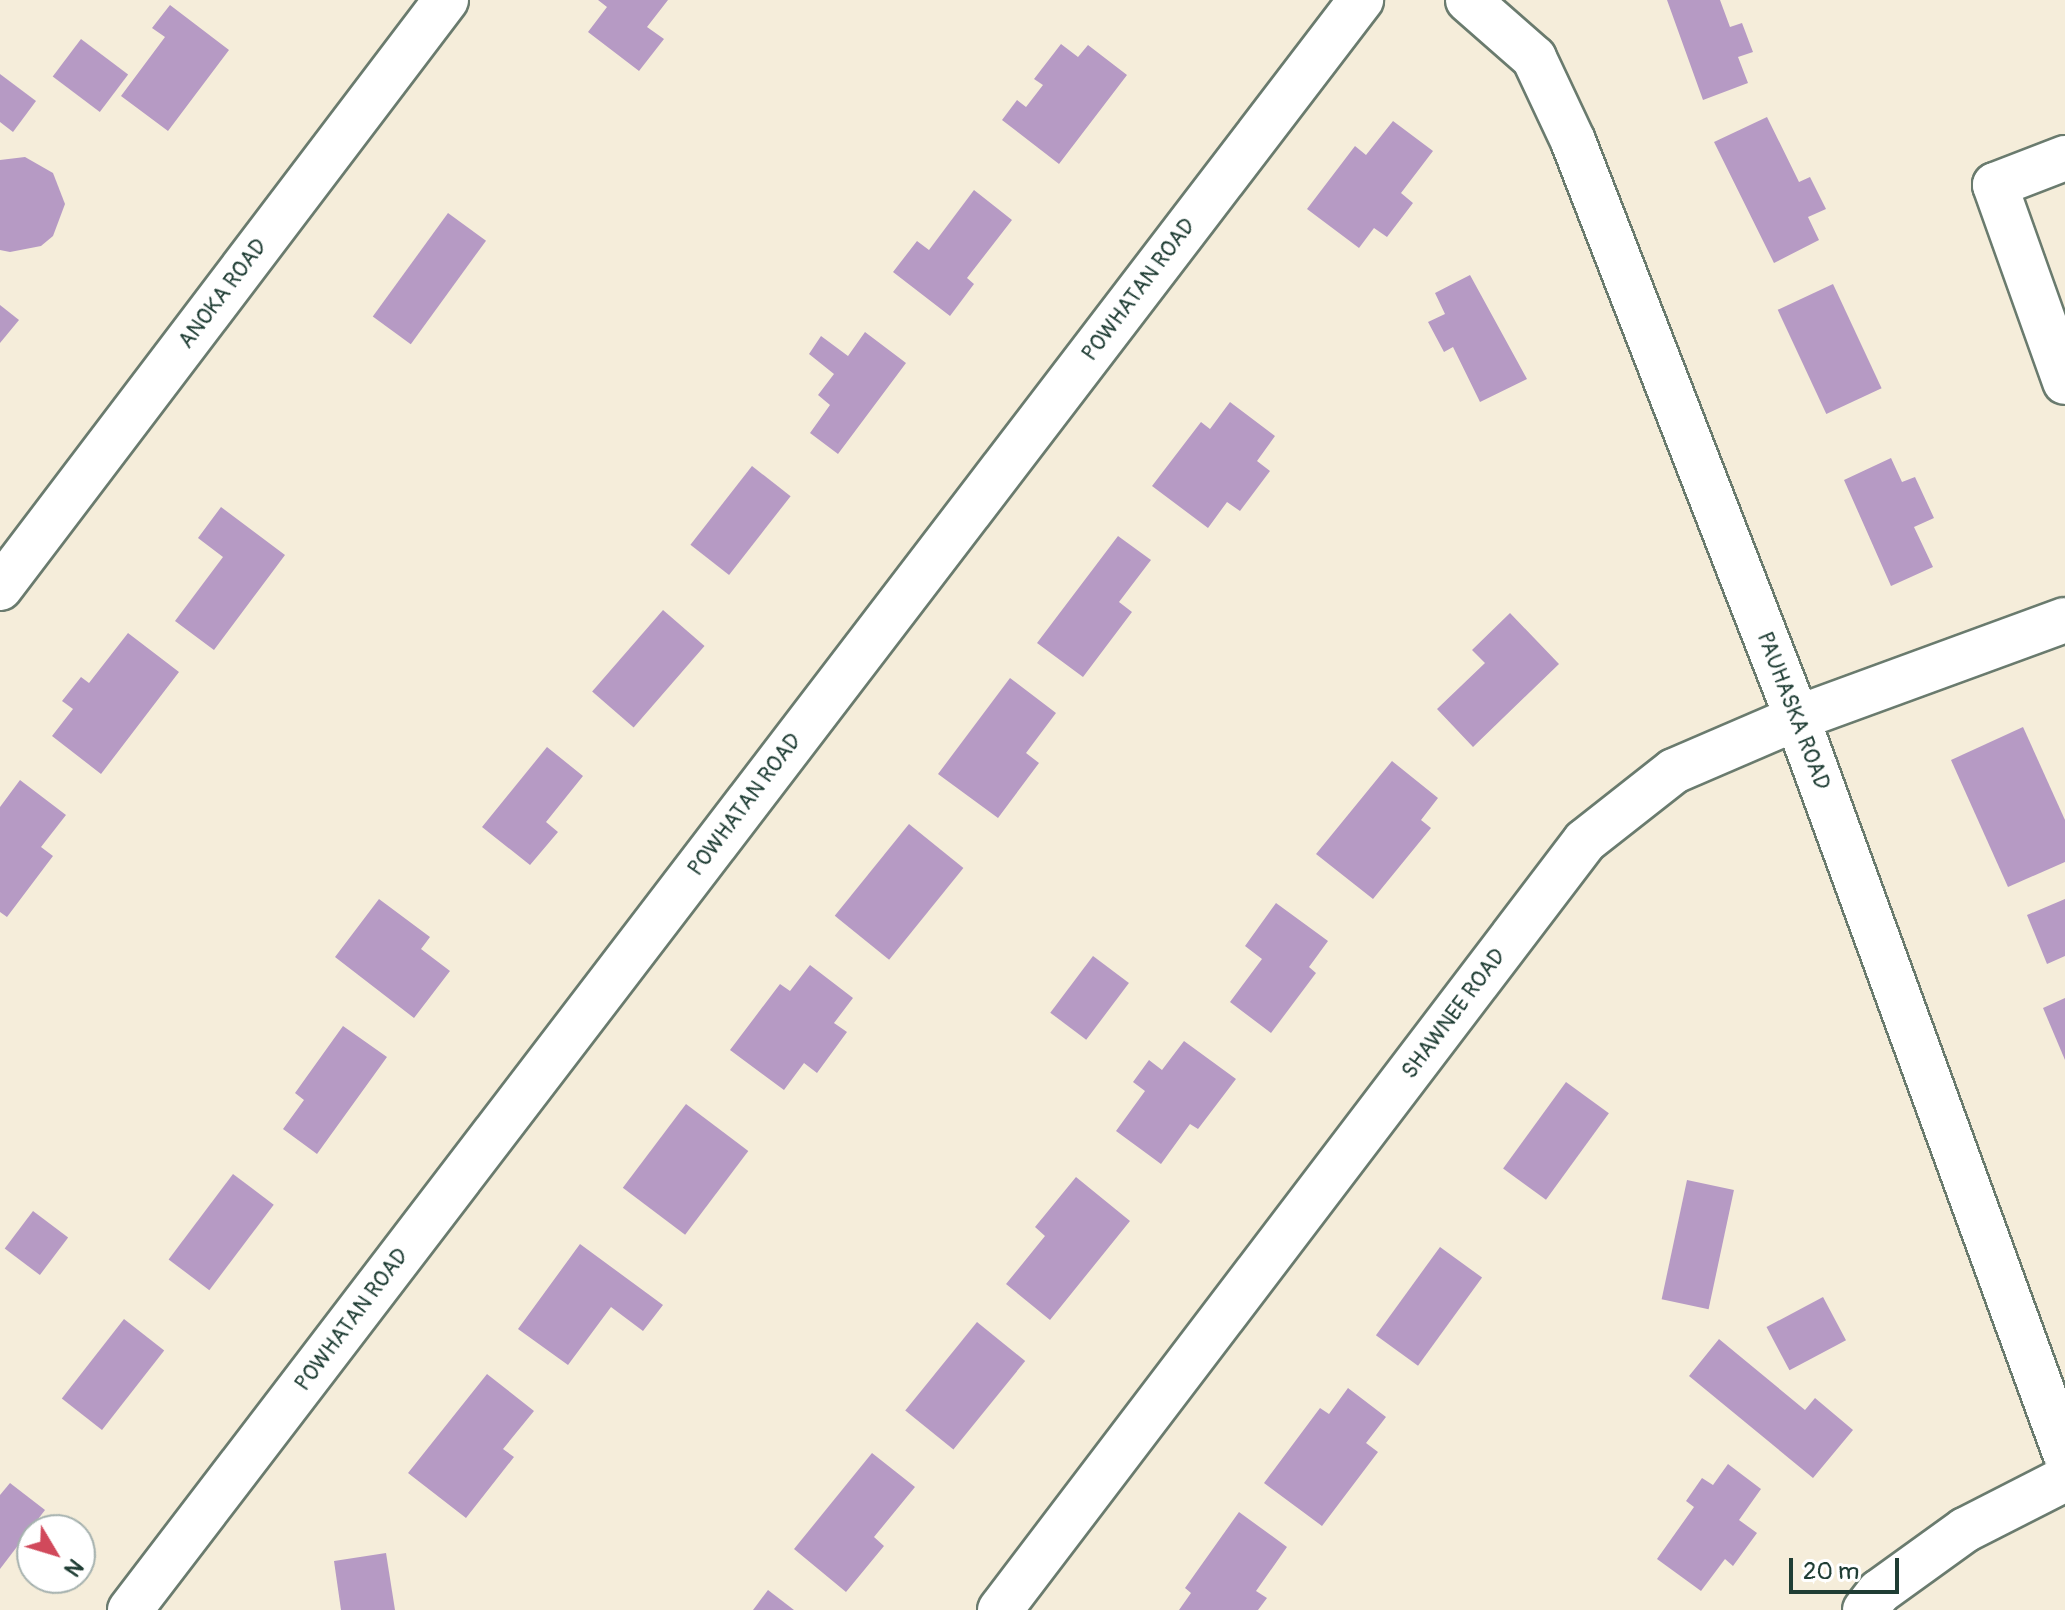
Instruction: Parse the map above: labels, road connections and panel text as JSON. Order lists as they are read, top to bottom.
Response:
{
  "streets": {
    "street": [
      "POWHATAN ROAD",
      "ANOKA ROAD",
      "PAUHASKA ROAD",
      "SHAWNEE ROAD"
    ]
  },
  "crossings": [
    ["PAUHASKA ROAD", "SHAWNEE ROAD"]
  ],
  "scale_bar": "20 m",
  "north": "bottom right"
}
